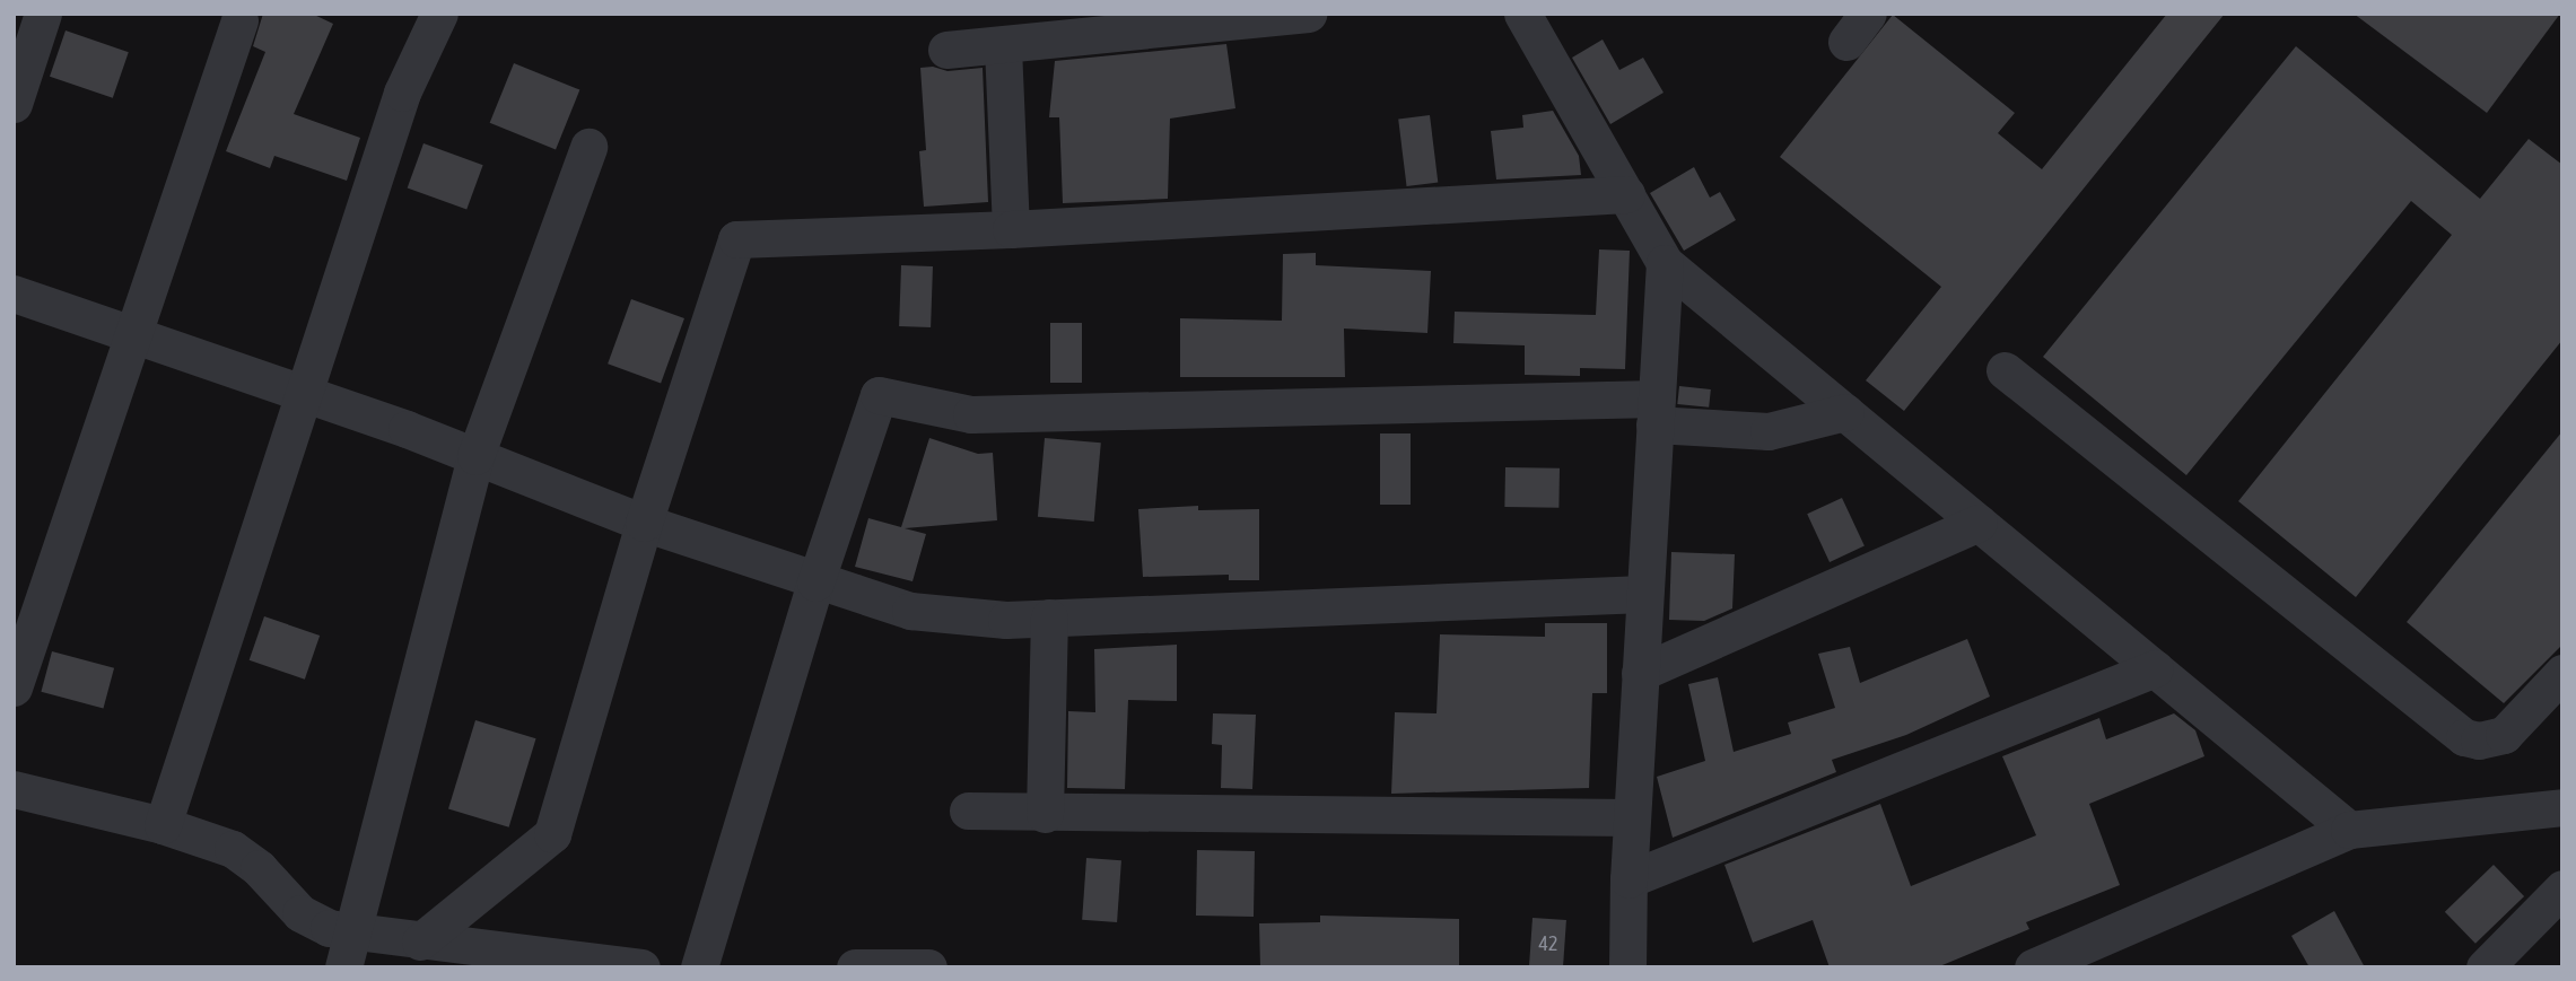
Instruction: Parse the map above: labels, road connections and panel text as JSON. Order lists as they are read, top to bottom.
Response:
{
  "house_numbers": ["42"]
}
